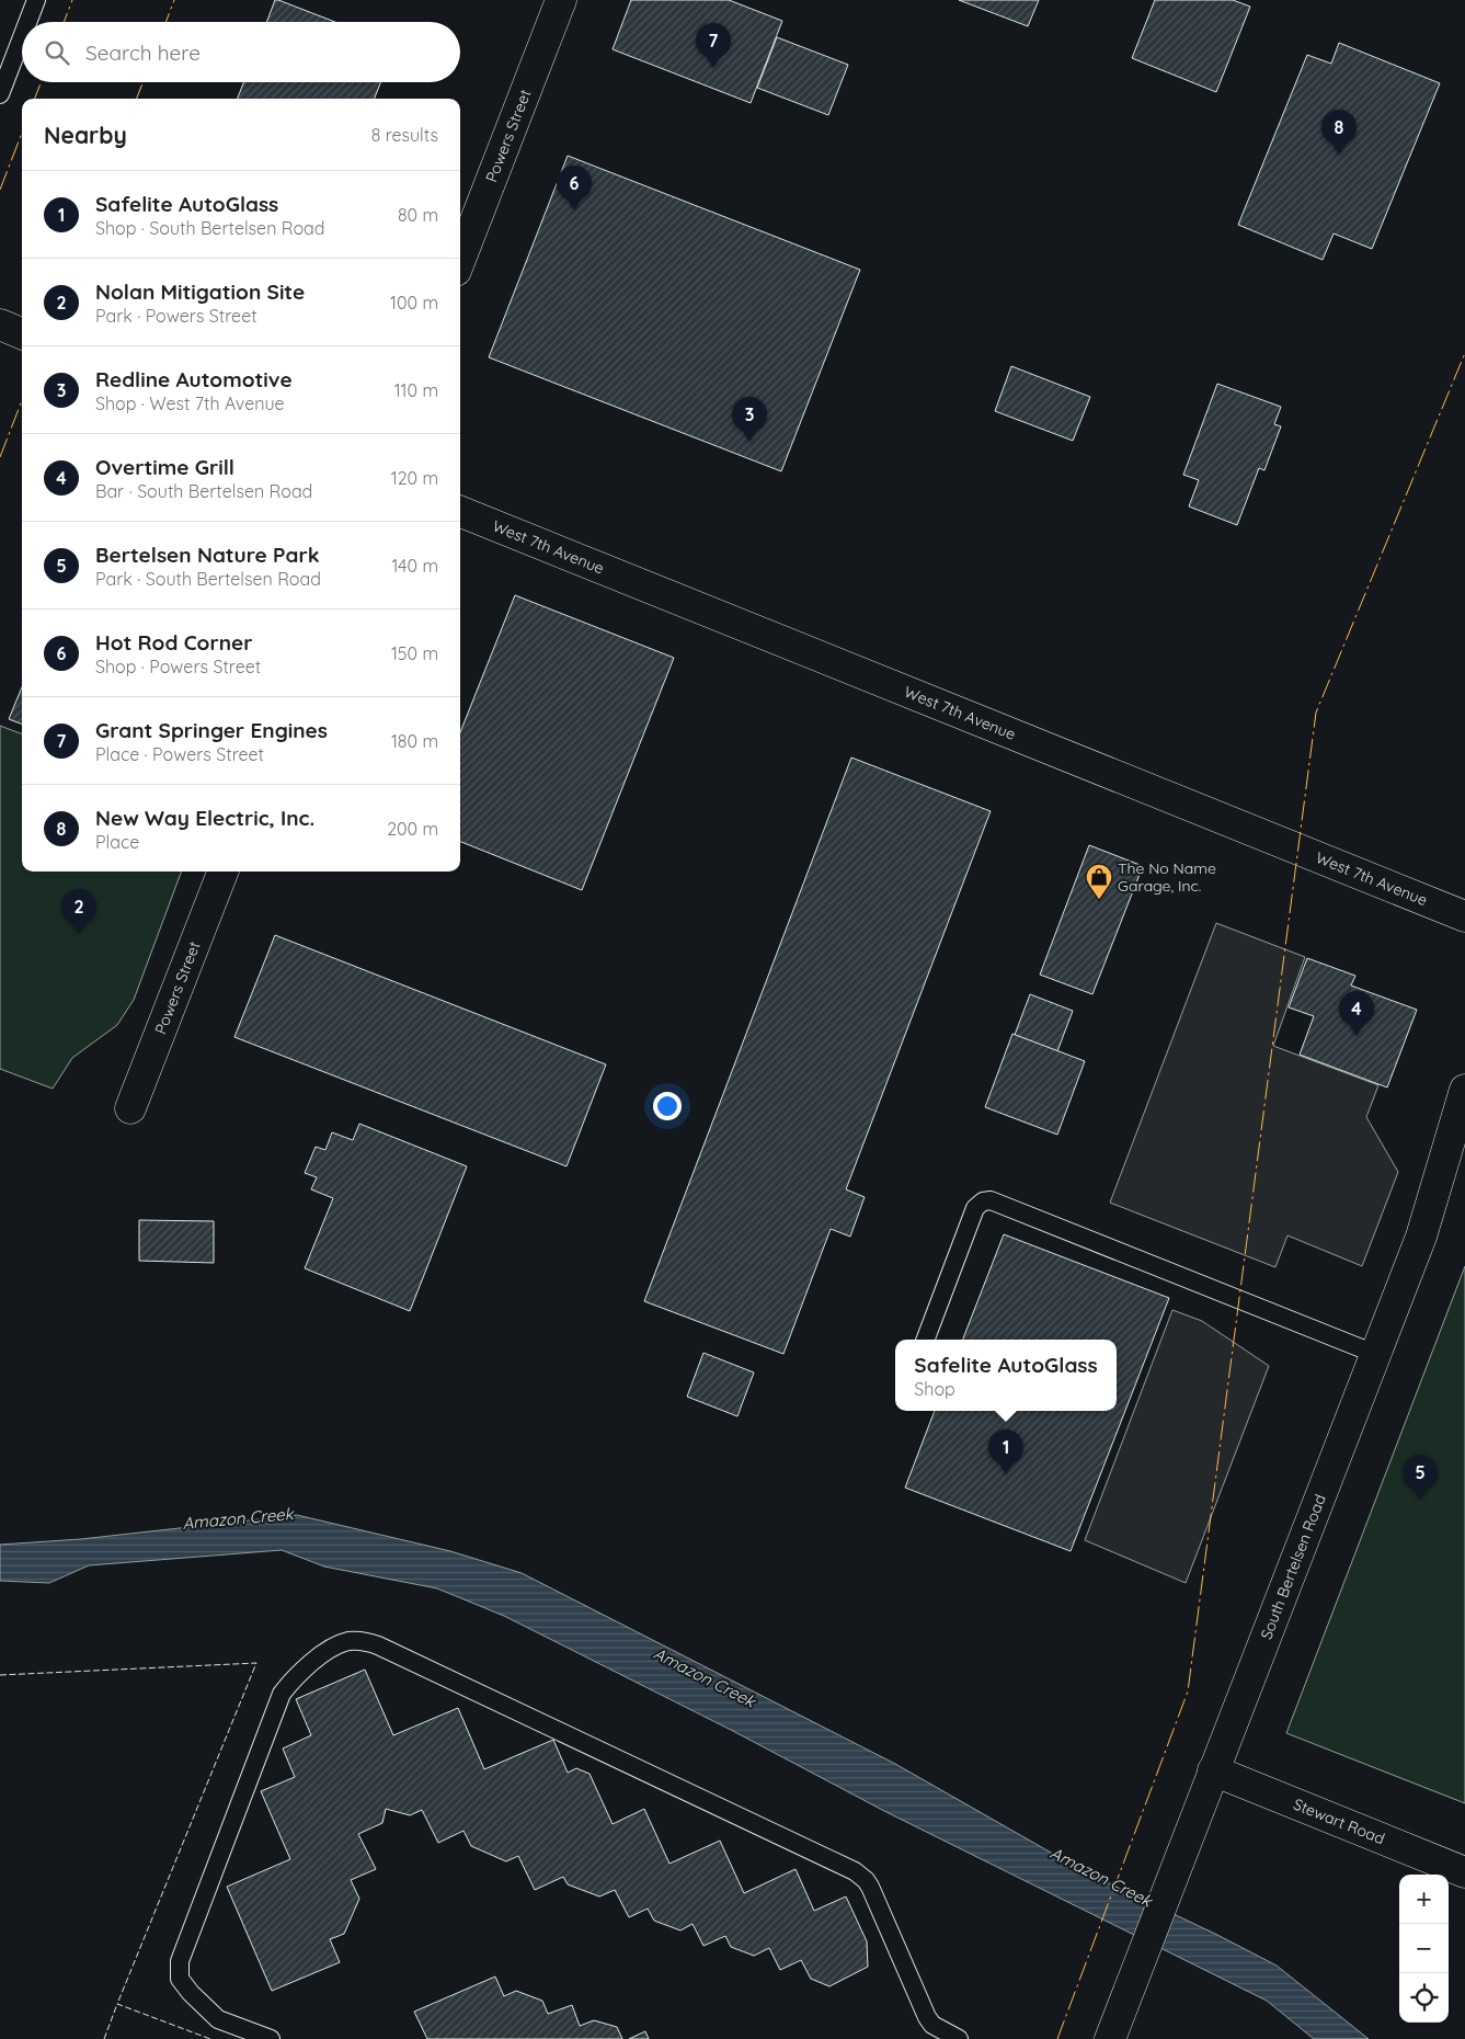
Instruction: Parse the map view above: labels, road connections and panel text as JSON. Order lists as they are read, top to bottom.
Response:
{
  "streets": {
    "street": [
      "Powers Street",
      "West 7th Avenue",
      "South Bertelsen Road",
      "Stewart Road"
    ]
  },
  "crossings": [
    ["South Bertelsen Road", "Stewart Road"]
  ],
  "water": ["Amazon Creek"],
  "places": {
    "shop": ["The No Name Garage, Inc."]
  },
  "page": {
    "search": "Search here",
    "pins": [
      "7",
      "8",
      "6",
      "3",
      "2",
      "4",
      "1",
      "5"
    ],
    "heading": ["Nearby", "8 results"],
    "list": [
      {
        "mark": "1",
        "name": "Safelite AutoGlass",
        "note": "Shop · South Bertelsen Road",
        "value": "80 m"
      },
      {
        "mark": "2",
        "name": "Nolan Mitigation Site",
        "note": "Park · Powers Street",
        "value": "100 m"
      },
      {
        "mark": "3",
        "name": "Redline Automotive",
        "note": "Shop · West 7th Avenue",
        "value": "110 m"
      },
      {
        "mark": "4",
        "name": "Overtime Grill",
        "note": "Bar · South Bertelsen Road",
        "value": "120 m"
      },
      {
        "mark": "5",
        "name": "Bertelsen Nature Park",
        "note": "Park · South Bertelsen Road",
        "value": "140 m"
      },
      {
        "mark": "6",
        "name": "Hot Rod Corner",
        "note": "Shop · Powers Street",
        "value": "150 m"
      },
      {
        "mark": "7",
        "name": "Grant Springer Engines",
        "note": "Place · Powers Street",
        "value": "180 m"
      },
      {
        "mark": "8",
        "name": "New Way Electric, Inc.",
        "note": "Place",
        "value": "200 m"
      }
    ],
    "popup": ["Safelite AutoGlass", "Shop"],
    "map_buttons": ["+", "−"]
  }
}
